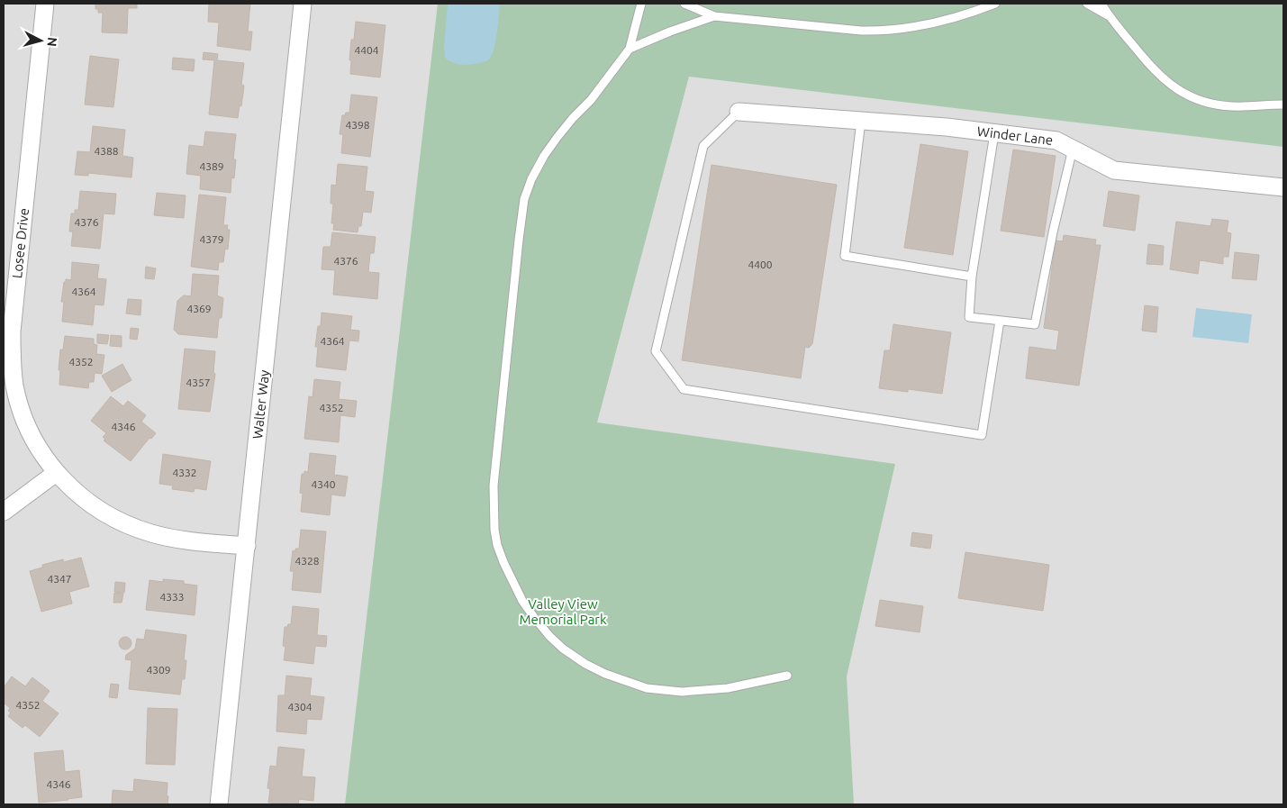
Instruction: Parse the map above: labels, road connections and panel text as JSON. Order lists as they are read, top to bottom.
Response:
{
  "streets": {
    "street": ["Winder Lane", "Losee Drive", "Walter Way"]
  },
  "crossings": [
    ["Losee Drive", "Walter Way"]
  ],
  "parks": ["Valley View Memorial Park"],
  "house_numbers": [
    "4404",
    "4398",
    "4388",
    "4389",
    "4376",
    "4379",
    "4376",
    "4400",
    "4364",
    "4369",
    "4364",
    "4352",
    "4357",
    "4352",
    "4346",
    "4332",
    "4340",
    "4328",
    "4347",
    "4333",
    "4309",
    "4352",
    "4304",
    "4346"
  ],
  "north": "right"
}
